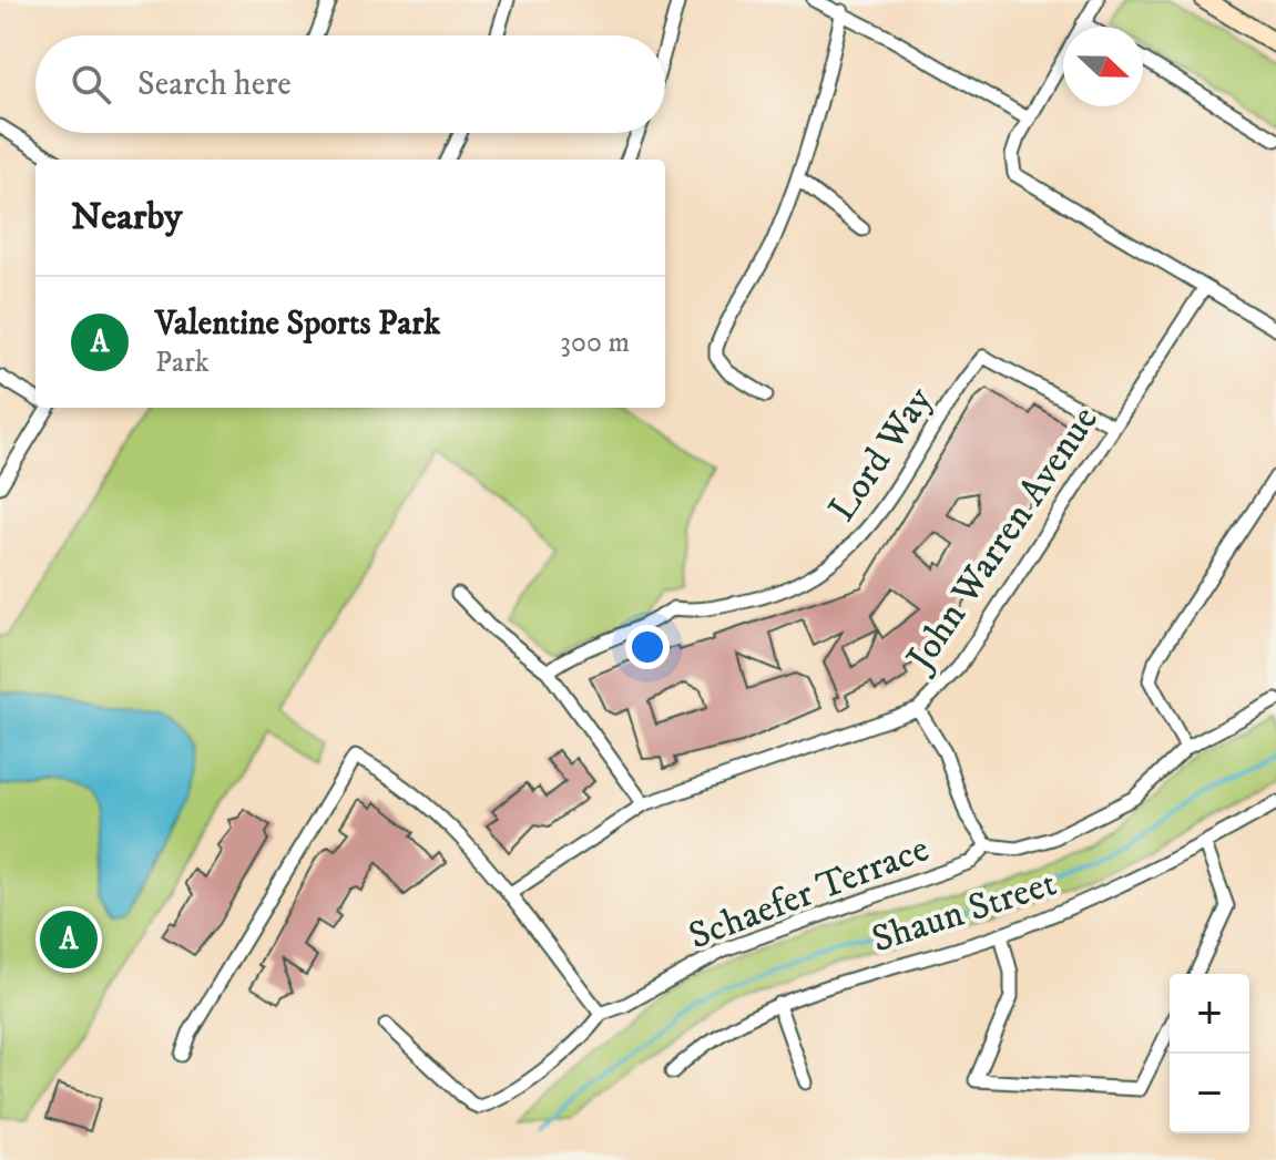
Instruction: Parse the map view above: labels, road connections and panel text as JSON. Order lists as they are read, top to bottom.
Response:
{
  "streets": {
    "street": [
      "Lord Way",
      "John Warren Avenue",
      "Schaefer Terrace",
      "Shaun Street"
    ]
  },
  "crossings": [
    ["Lord Way", "John Warren Avenue"]
  ],
  "north": "right",
  "page": {
    "search": "Search here",
    "heading": "Nearby",
    "list": [
      {
        "mark": "A",
        "name": "Valentine Sports Park",
        "note": "Park",
        "value": "300 m"
      }
    ],
    "pins": "A",
    "map_buttons": ["+", "−"]
  }
}
